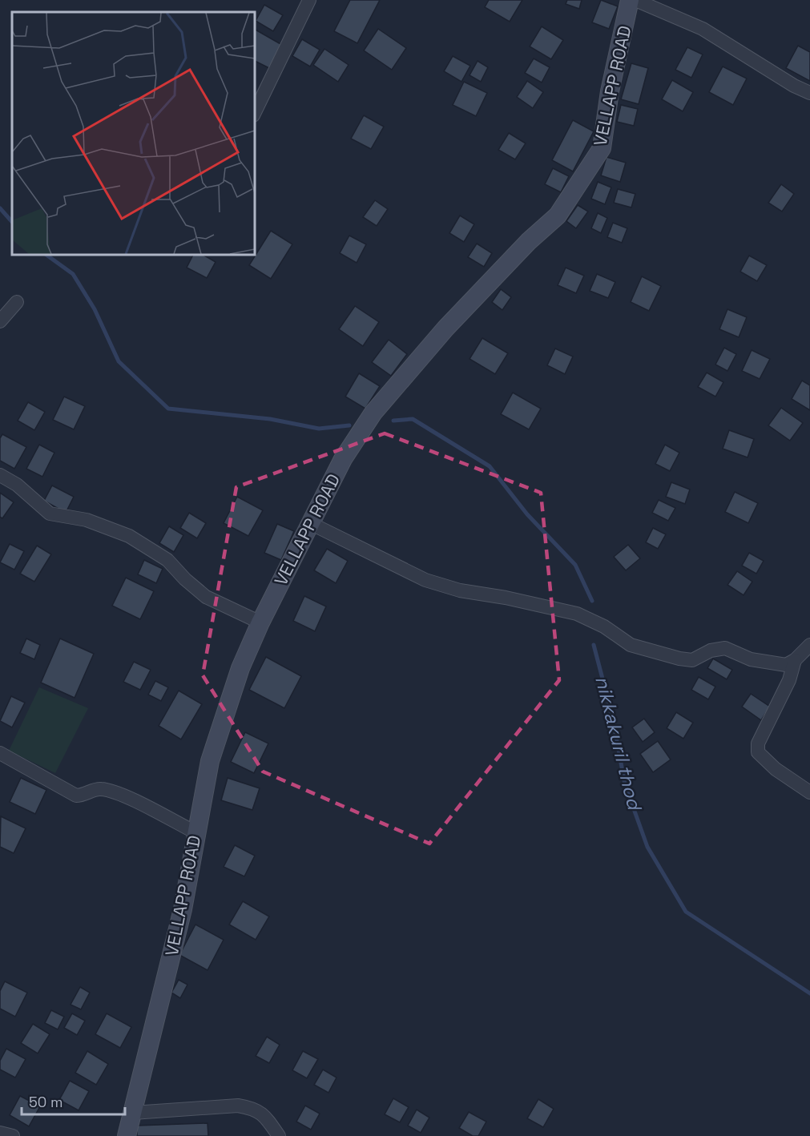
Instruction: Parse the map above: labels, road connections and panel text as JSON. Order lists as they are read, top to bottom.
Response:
{
  "streets": {
    "main road": ["VELLAPP ROAD"]
  },
  "water": ["nikkakuril thod"],
  "scale_bar": "50 m"
}
